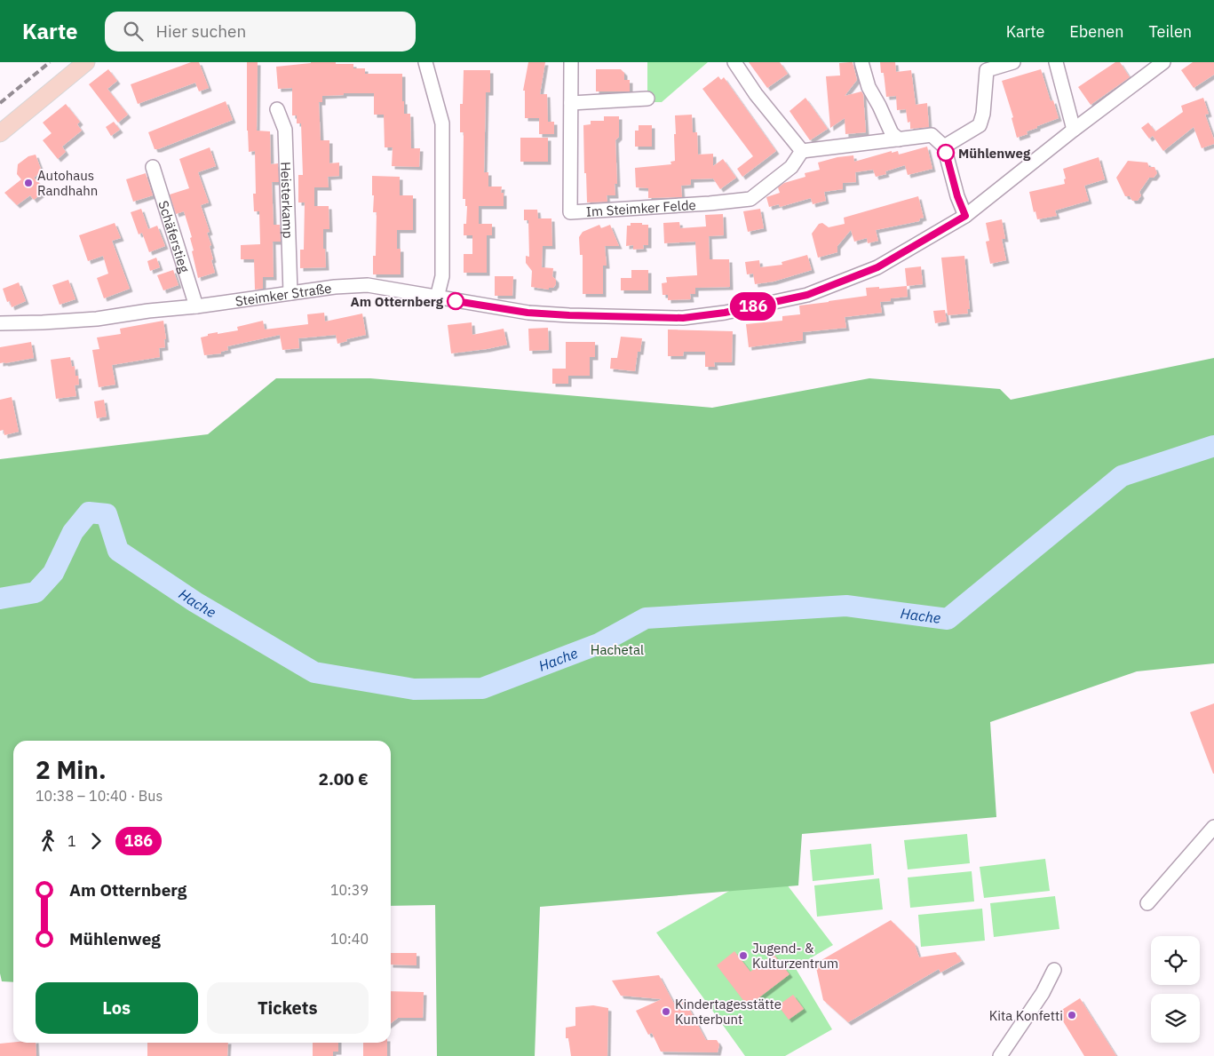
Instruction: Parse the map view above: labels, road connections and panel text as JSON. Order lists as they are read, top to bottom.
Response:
{
  "streets": {
    "street": [
      "Heisterkamp",
      "Im Steimker Felde",
      "Schäferstieg",
      "Steimker Straße"
    ]
  },
  "crossings": [
    ["Heisterkamp", "Steimker Straße"],
    ["Schäferstieg", "Steimker Straße"]
  ],
  "water": ["Hache"],
  "parks": ["Hachetal"],
  "places": [
    "Mühlenweg",
    "Autohaus Randhahn",
    "Am Otternberg",
    "Jugend- & Kulturzentrum",
    "Kindertagesstätte Kunterbunt",
    "Kita Konfetti"
  ],
  "lines": ["bus line 186"],
  "page": {
    "header": "Karte",
    "search": "Hier suchen",
    "nav": ["Karte", "Ebenen", "Teilen"],
    "on_map": "186",
    "heading": ["2 Min.", "10:38 – 10:40 · Bus", "2.00 €"],
    "legs": ["1", "186"],
    "list": [
      {
        "name": "Am Otternberg",
        "value": "10:39"
      },
      {
        "name": "Mühlenweg",
        "value": "10:40"
      }
    ],
    "buttons": ["Los", "Tickets"]
  }
}
